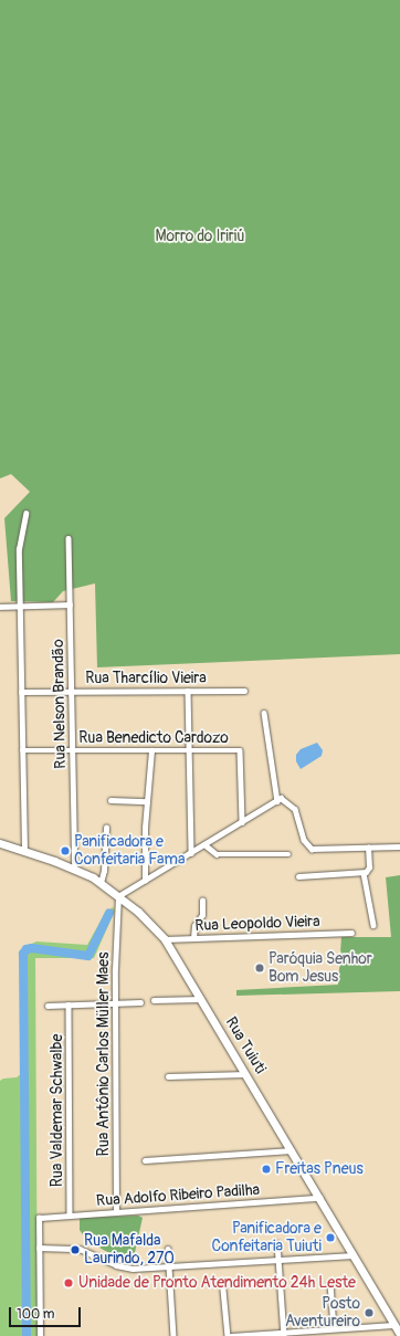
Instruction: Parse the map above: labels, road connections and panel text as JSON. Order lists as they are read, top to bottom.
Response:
{
  "streets": {
    "main road": ["Rua Tuiuti"],
    "street": [
      "Rua Tharcílio Vieira",
      "Rua Nelson Brandão",
      "Rua Benedicto Cardozo",
      "Rua Leopoldo Vieira",
      "Rua Antônio Carlos Müller Maes",
      "Rua Valdemar Schwalbe",
      "Rua Adolfo Ribeiro Padilha"
    ]
  },
  "crossings": [
    ["Rua Tharcílio Vieira", "Rua Nelson Brandão"],
    ["Rua Nelson Brandão", "Rua Benedicto Cardozo"],
    ["Rua Nelson Brandão", "Rua Tuiuti"],
    ["Rua Leopoldo Vieira", "Rua Tuiuti"],
    ["Rua Tuiuti", "Rua Antônio Carlos Müller Maes"],
    ["Rua Tuiuti", "Rua Adolfo Ribeiro Padilha"],
    ["Rua Antônio Carlos Müller Maes", "Rua Adolfo Ribeiro Padilha"],
    ["Rua Valdemar Schwalbe", "Rua Adolfo Ribeiro Padilha"]
  ],
  "parks": ["Morro do Iririú"],
  "places": [
    "Panificadora e Confeitaria Fama",
    "Paróquia Senhor Bom Jesus",
    "Freitas Pneus",
    "Panificadora e Confeitaria Tuiuti",
    "Rua Mafalda Laurindo, 270",
    "Unidade de Pronto Atendimento 24h Leste",
    "Posto Aventureiro"
  ],
  "scale_bar": "100 m"
}
